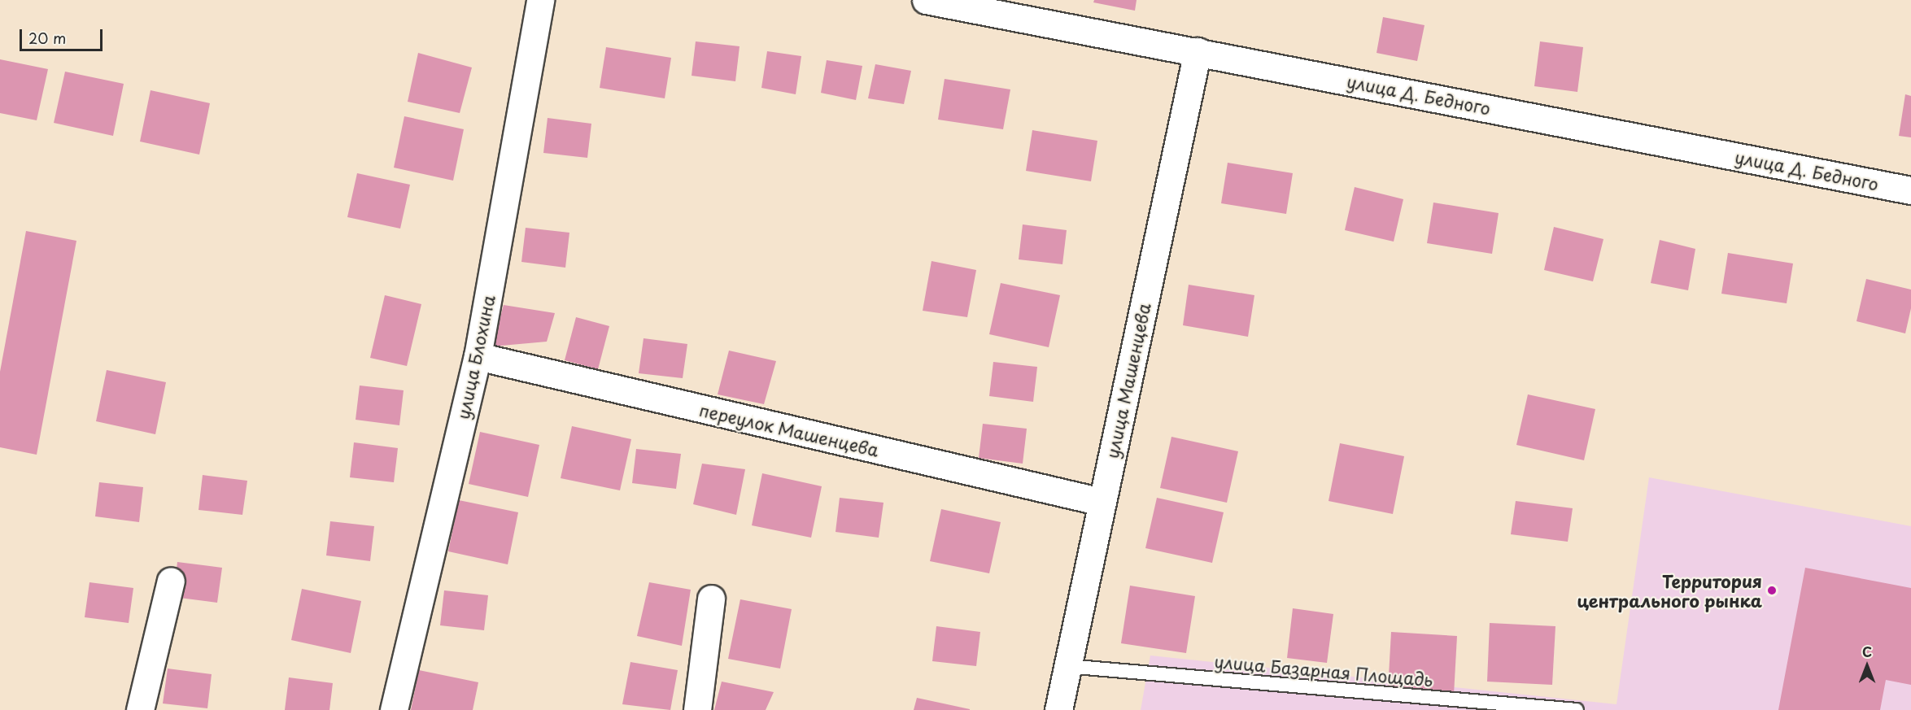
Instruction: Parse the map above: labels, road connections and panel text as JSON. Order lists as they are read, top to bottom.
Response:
{
  "streets": {
    "street": [
      "улица Д. Бедного",
      "улица Блохина",
      "улица Машенцева",
      "переулок Машенцева"
    ],
    "lane": ["улица Базарная Площадь"]
  },
  "crossings": [
    ["улица Д. Бедного", "улица Машенцева"],
    ["улица Блохина", "переулок Машенцева"],
    ["улица Машенцева", "переулок Машенцева"],
    ["улица Машенцева", "улица Базарная Площадь"]
  ],
  "places": ["Территория центрального рынка"],
  "scale_bar": "20 m",
  "north": "top"
}
